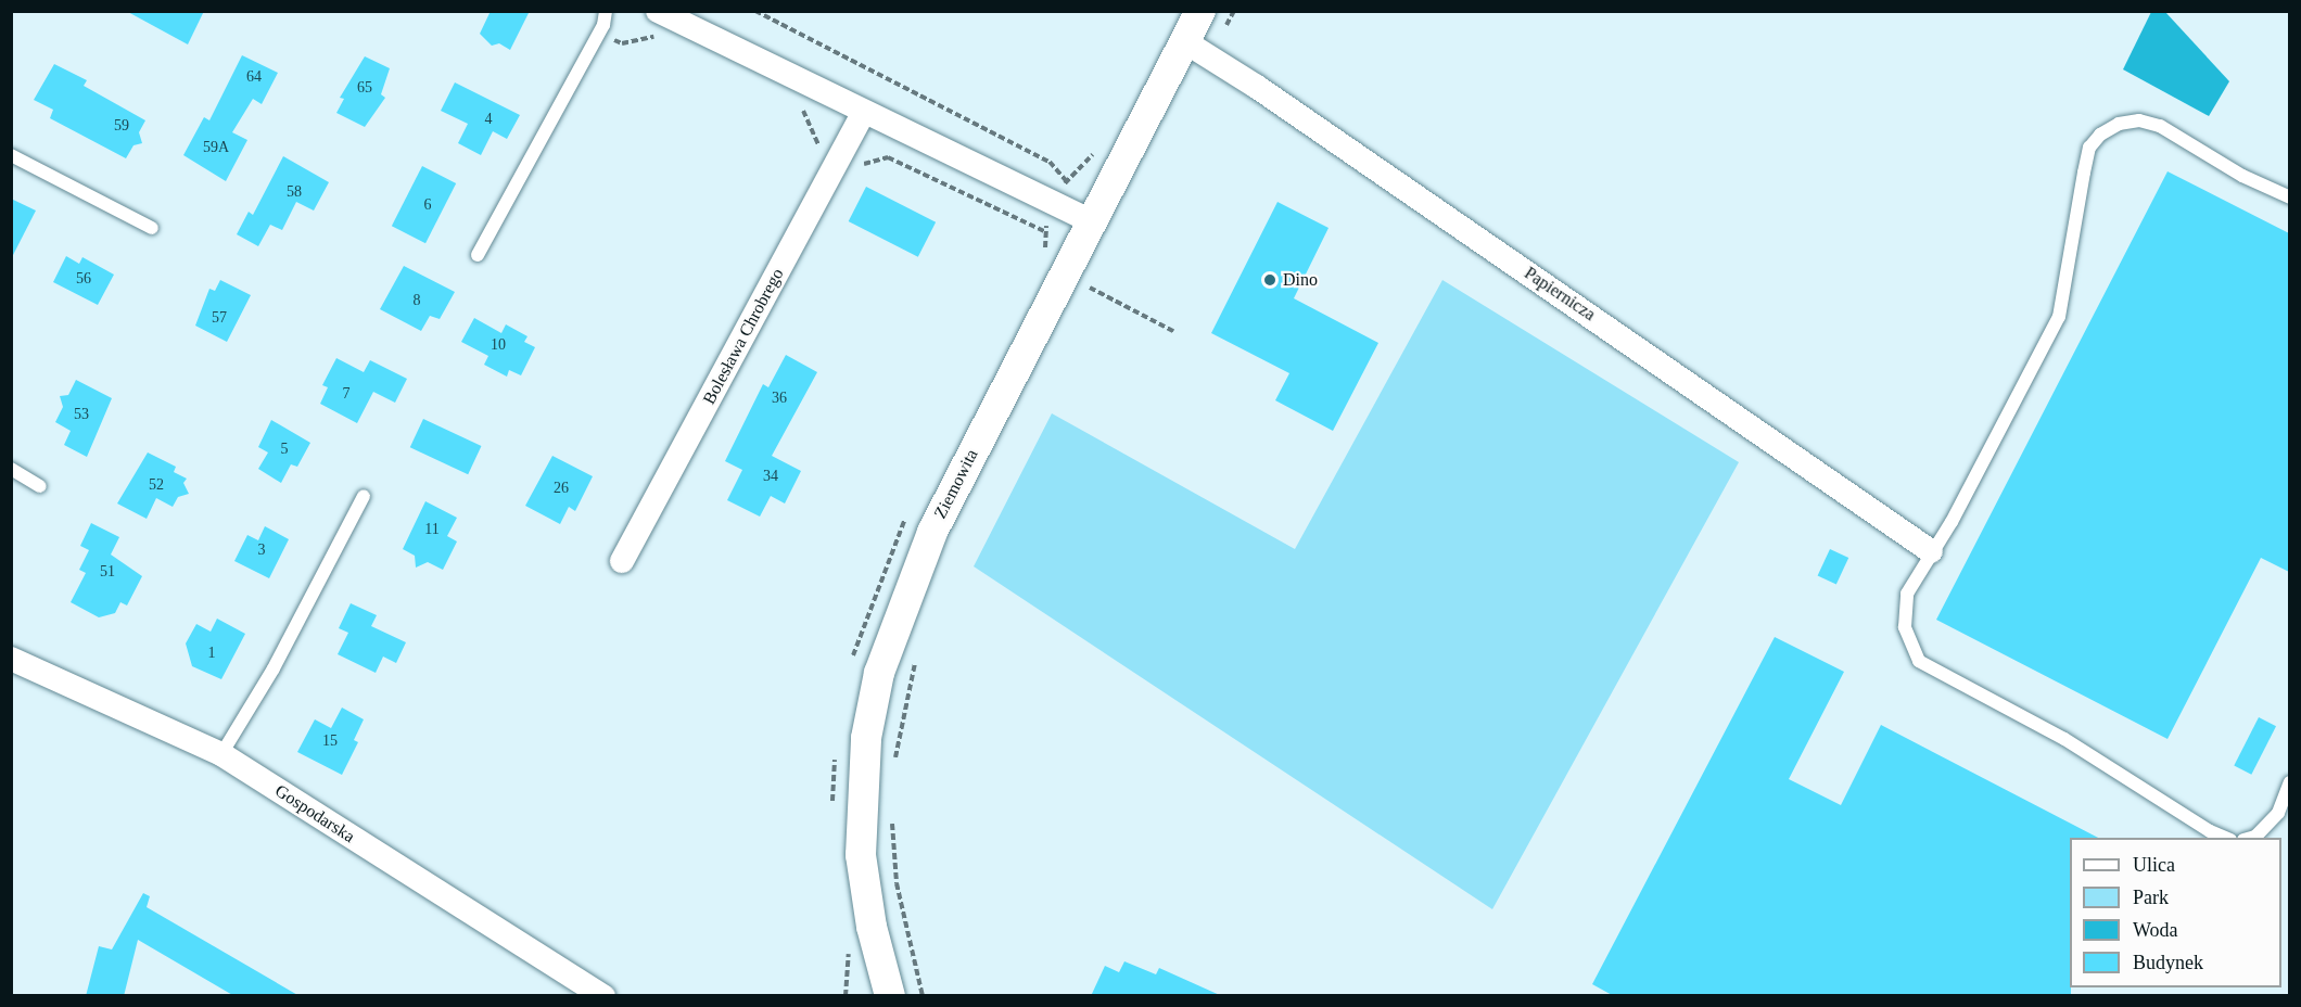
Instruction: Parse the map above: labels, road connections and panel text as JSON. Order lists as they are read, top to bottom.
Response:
{
  "streets": {
    "street": [
      "Papiernicza",
      "Bolesława Chrobrego",
      "Ziemowita",
      "Gospodarska"
    ]
  },
  "crossings": [
    ["Papiernicza", "Ziemowita"]
  ],
  "places": ["Dino"],
  "house_numbers": [
    "64",
    "65",
    "4",
    "59",
    "59A",
    "58",
    "6",
    "56",
    "8",
    "57",
    "10",
    "7",
    "36",
    "53",
    "5",
    "34",
    "52",
    "26",
    "11",
    "3",
    "51",
    "1",
    "15"
  ],
  "legend": [
    "Ulica",
    "Park",
    "Woda",
    "Budynek"
  ]
}
